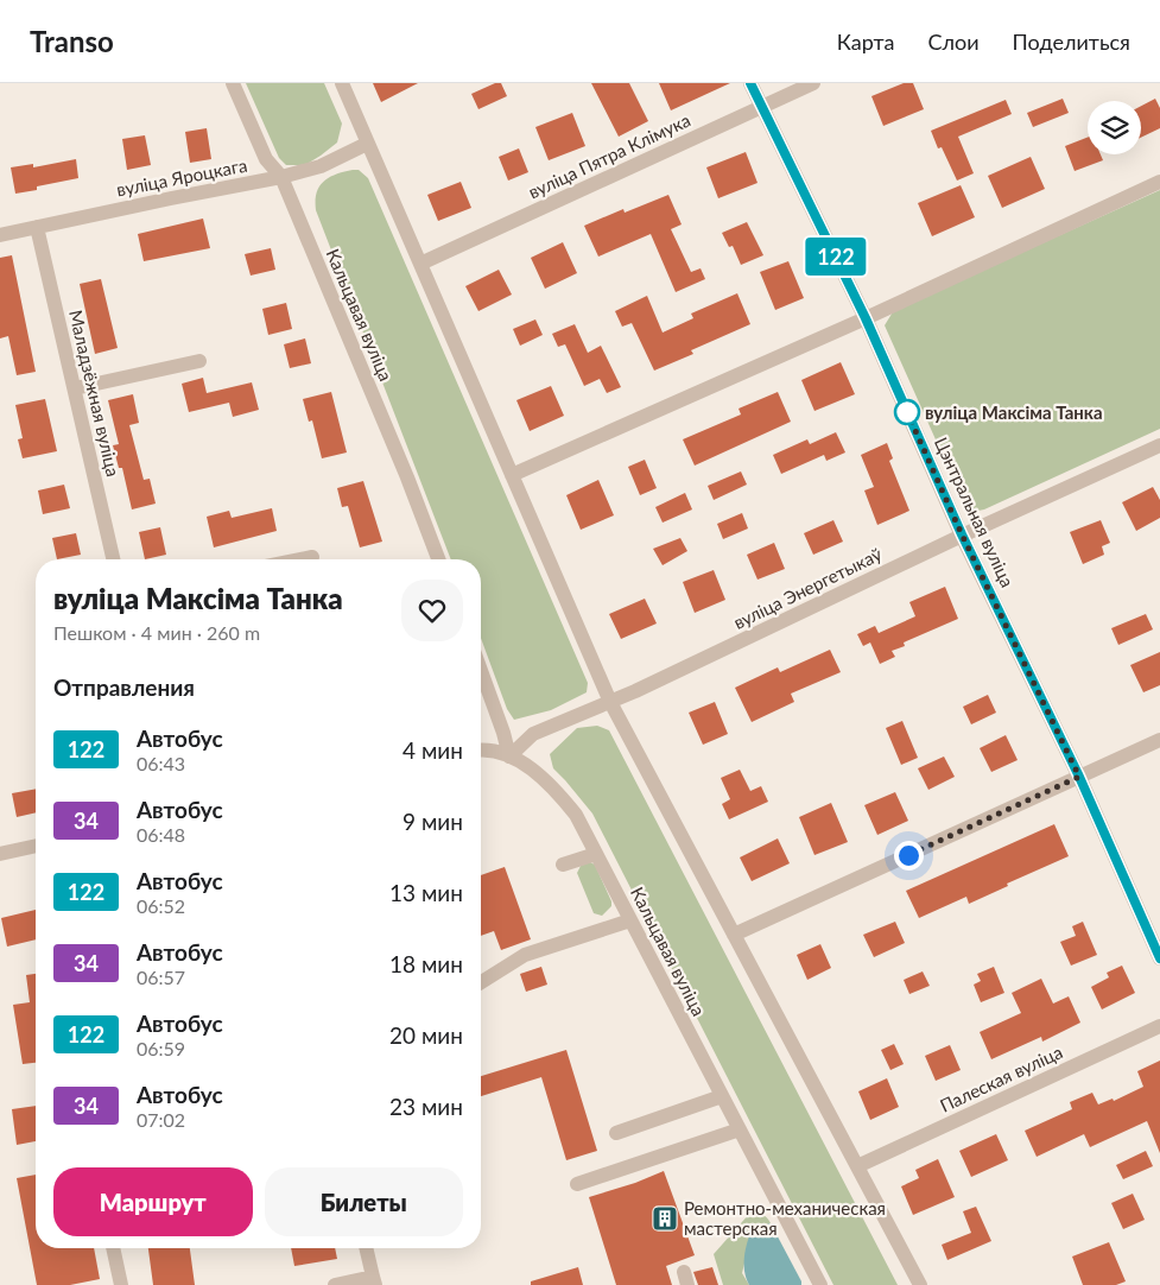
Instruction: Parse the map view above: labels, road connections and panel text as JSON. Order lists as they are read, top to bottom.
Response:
{
  "streets": {
    "street": [
      "вуліца Пятра Клімука",
      "вуліца Яроцкага",
      "Кальцавая вуліца",
      "Маладзёжная вуліца",
      "Цэнтральная вуліца",
      "вуліца Энергетыкаў",
      "Палеская вуліца"
    ]
  },
  "crossings": [
    ["вуліца Пятра Клімука", "Цэнтральная вуліца"],
    ["вуліца Яроцкага", "Кальцавая вуліца"],
    ["вуліца Яроцкага", "Маладзёжная вуліца"],
    ["Кальцавая вуліца", "вуліца Энергетыкаў"],
    ["Цэнтральная вуліца", "вуліца Энергетыкаў"]
  ],
  "places": {
    "other": ["вуліца Максіма Танка"],
    "building": ["Ремонтно-механическая мастерская"]
  },
  "lines": ["bus line 122"],
  "page": {
    "header": "Transo",
    "nav": ["Карта", "Слои", "Поделиться"],
    "on_map": "122",
    "heading": [
      ["вуліца Максіма Танка", "Пешком · 4 мин · 260 m"],
      "Отправления"
    ],
    "list": [
      {
        "mark": "122",
        "name": "Автобус",
        "note": "06:43",
        "value": "4 мин"
      },
      {
        "mark": "34",
        "name": "Автобус",
        "note": "06:48",
        "value": "9 мин"
      },
      {
        "mark": "122",
        "name": "Автобус",
        "note": "06:52",
        "value": "13 мин"
      },
      {
        "mark": "34",
        "name": "Автобус",
        "note": "06:57",
        "value": "18 мин"
      },
      {
        "mark": "122",
        "name": "Автобус",
        "note": "06:59",
        "value": "20 мин"
      },
      {
        "mark": "34",
        "name": "Автобус",
        "note": "07:02",
        "value": "23 мин"
      }
    ],
    "buttons": ["Маршрут", "Билеты"]
  }
}
